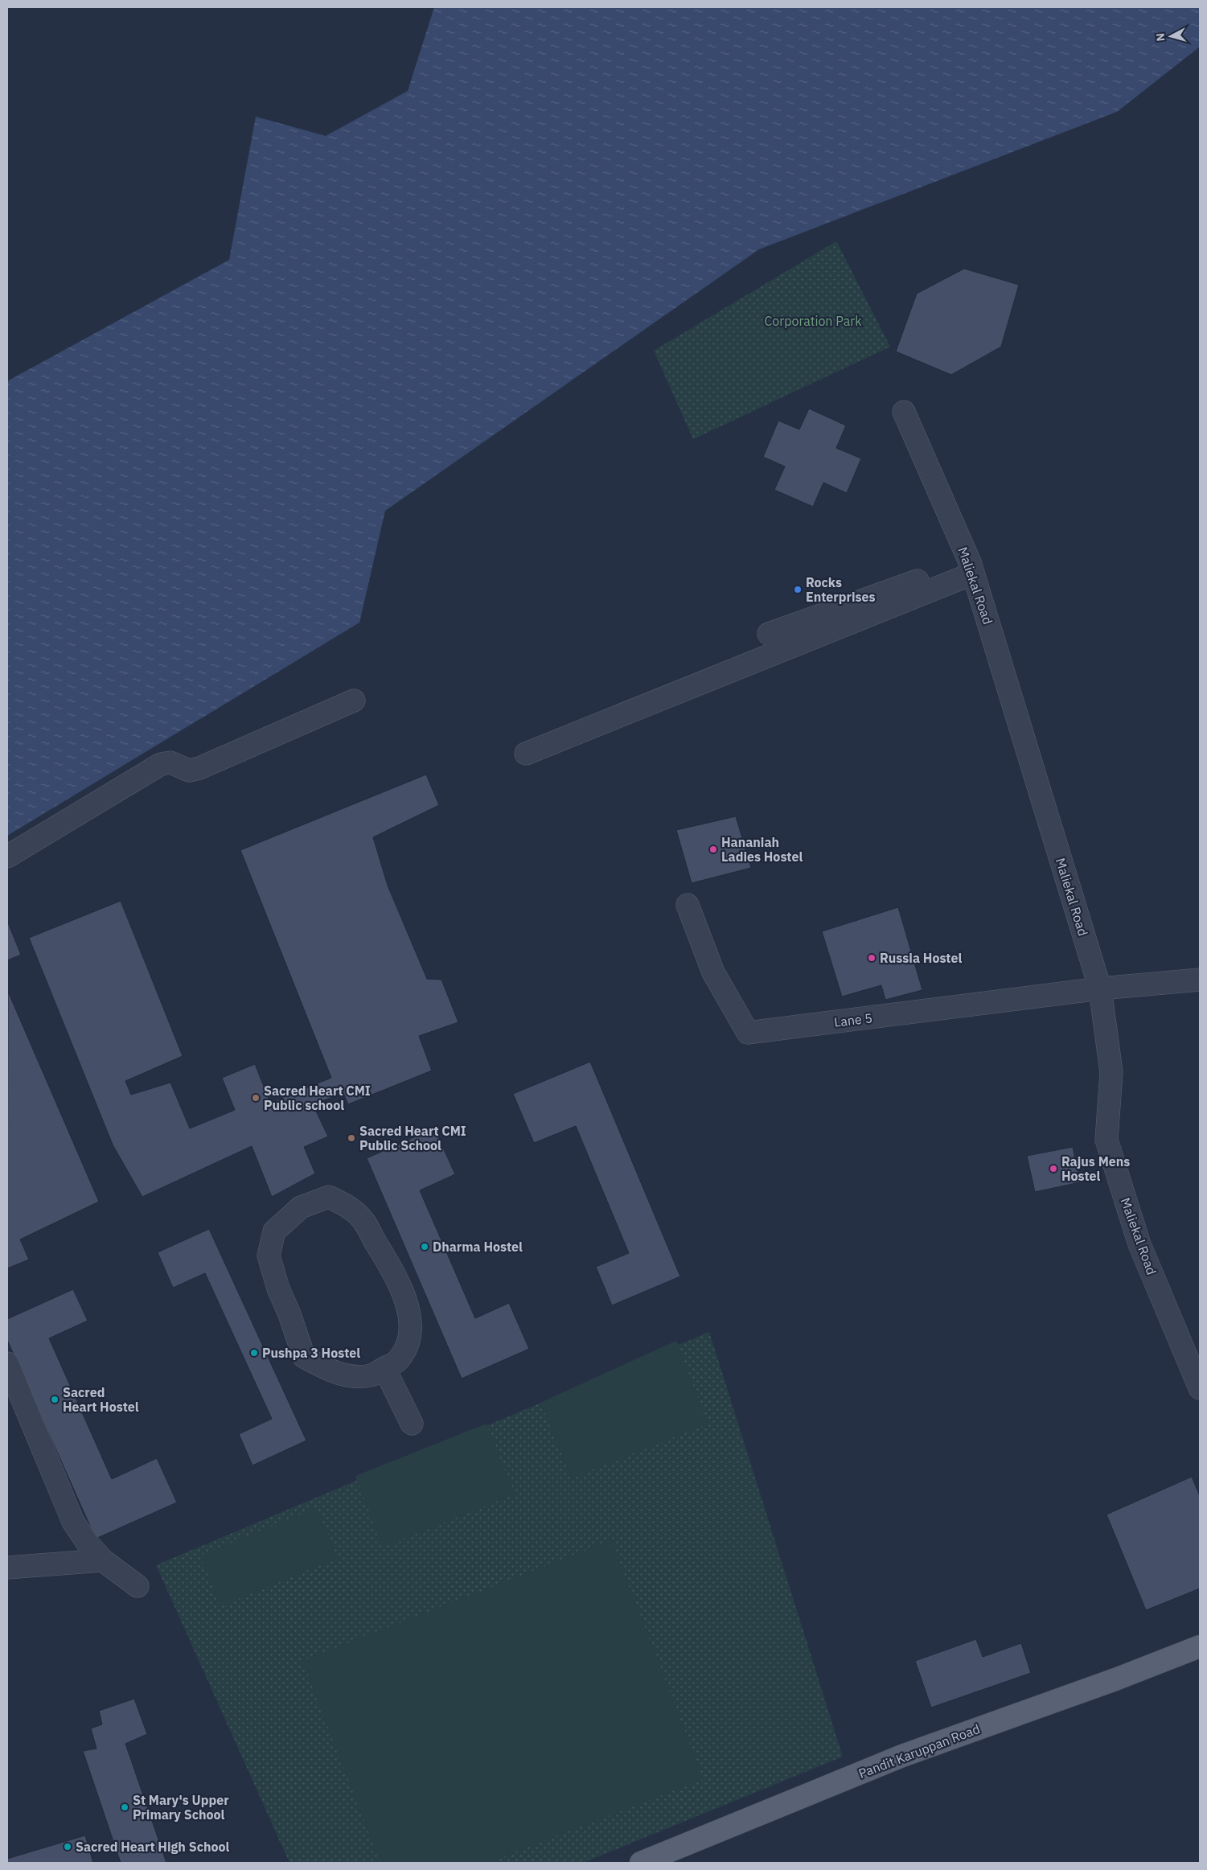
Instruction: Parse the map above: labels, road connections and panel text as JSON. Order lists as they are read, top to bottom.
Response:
{
  "streets": {
    "main road": ["Pandit Karuppan Road"],
    "street": ["Maliekal Road", "Lane 5"]
  },
  "crossings": [
    ["Maliekal Road", "Lane 5"]
  ],
  "parks": ["Corporation Park"],
  "places": [
    "Rocks Enterprises",
    "Hananiah Ladies Hostel",
    "Russia Hostel",
    "Sacred Heart CMI Public school",
    "Sacred Heart CMI Public School",
    "Rajus Mens Hostel",
    "Dharma Hostel",
    "Pushpa 3 Hostel",
    "Sacred Heart Hostel",
    "St Mary's Upper Primary School",
    "Sacred Heart High School"
  ],
  "north": "left"
}
